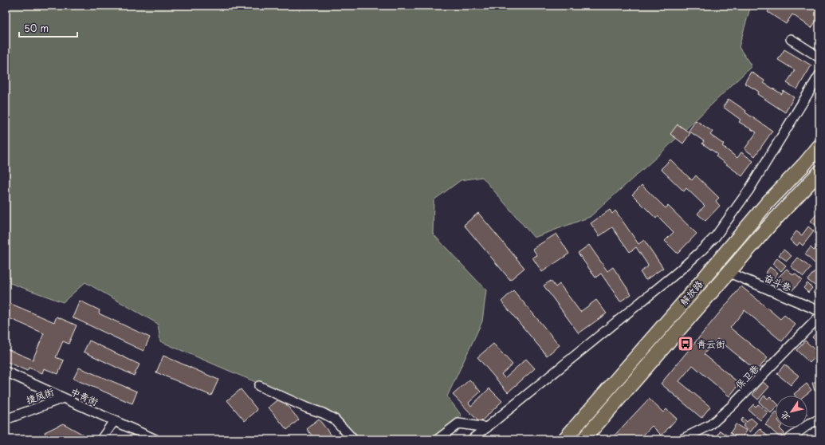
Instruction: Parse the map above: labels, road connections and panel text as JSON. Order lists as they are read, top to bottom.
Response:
{
  "streets": {
    "main road": ["解放路"],
    "street": [
      "奋斗巷",
      "保卫巷",
      "捷凤街",
      "中青街"
    ]
  },
  "crossings": [
    ["奋斗巷", "解放路"],
    ["捷凤街", "中青街"]
  ],
  "places": {
    "bus stop": ["青云街"]
  },
  "scale_bar": "50 m",
  "north": "bottom left"
}
